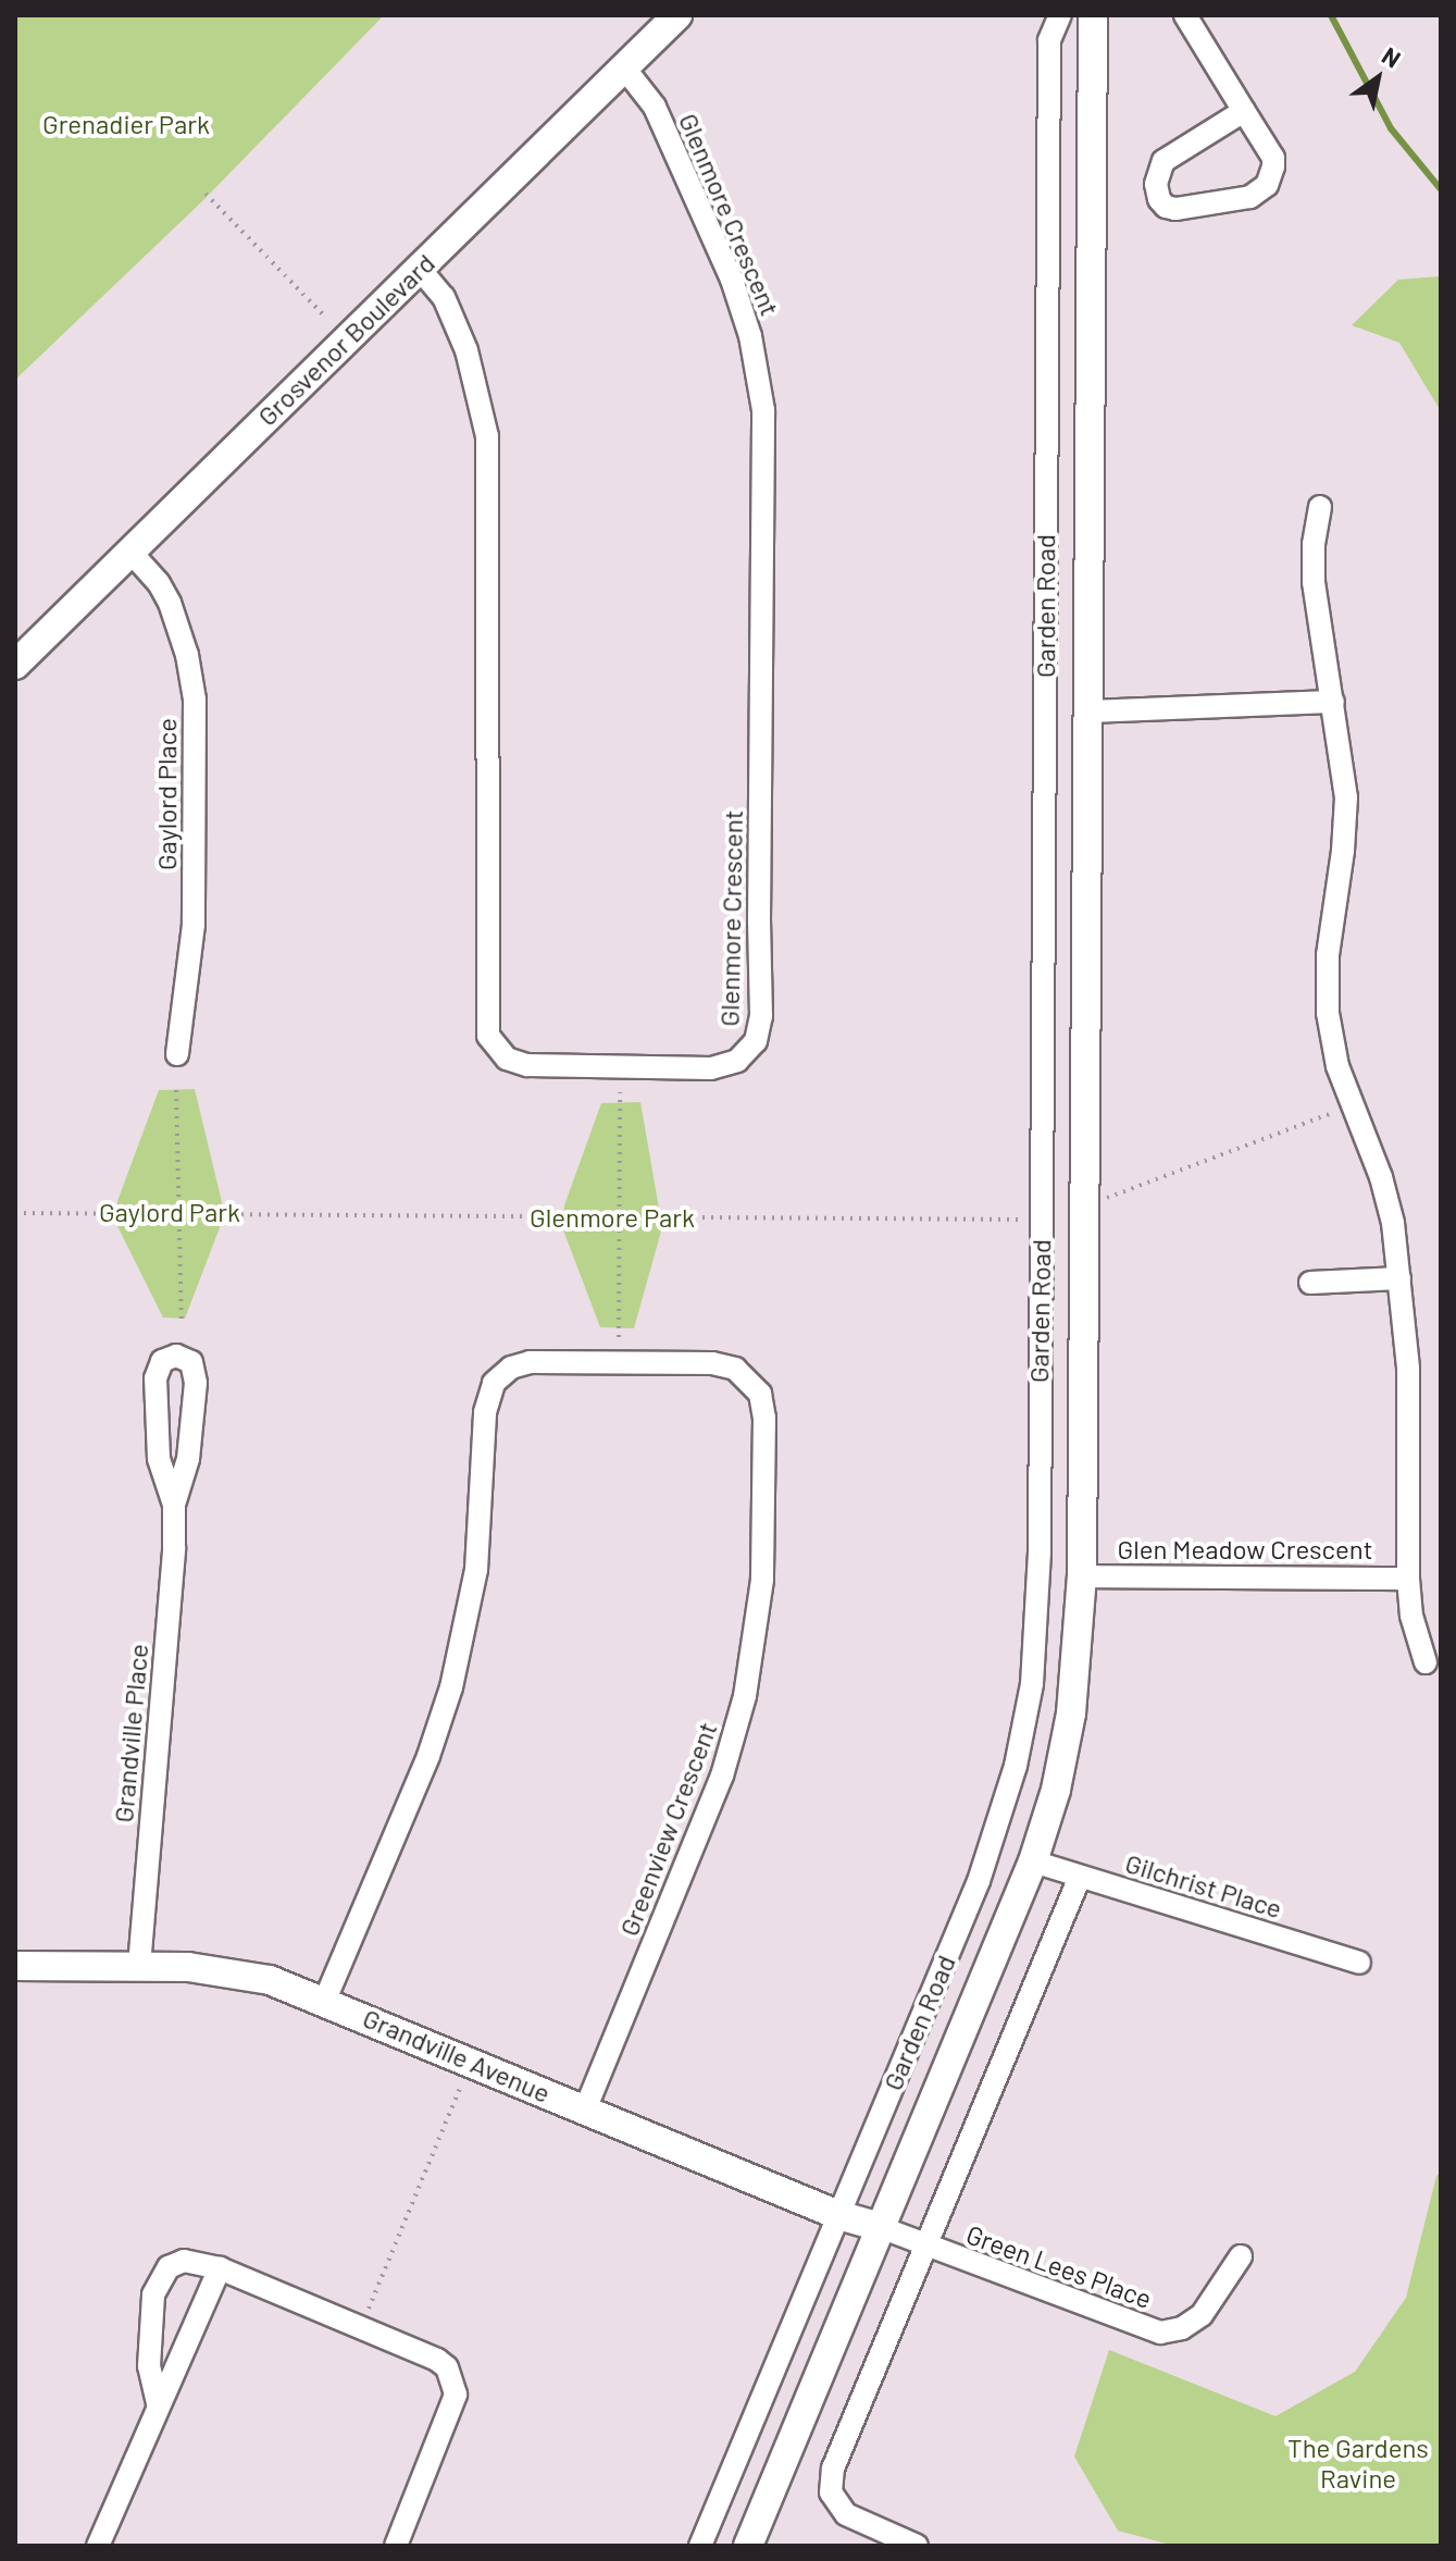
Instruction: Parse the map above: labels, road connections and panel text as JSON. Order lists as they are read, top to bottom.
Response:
{
  "streets": {
    "street": [
      "Glenmore Crescent",
      "Grosvenor Boulevard",
      "Garden Road",
      "Gaylord Place",
      "Glen Meadow Crescent",
      "Grandville Place",
      "Greenview Crescent",
      "Gilchrist Place",
      "Grandville Avenue",
      "Green Lees Place"
    ]
  },
  "crossings": [
    ["Glenmore Crescent", "Grosvenor Boulevard"],
    ["Grosvenor Boulevard", "Gaylord Place"],
    ["Garden Road", "Glen Meadow Crescent"],
    ["Garden Road", "Gilchrist Place"],
    ["Garden Road", "Grandville Avenue"],
    ["Garden Road", "Green Lees Place"],
    ["Grandville Place", "Grandville Avenue"],
    ["Greenview Crescent", "Grandville Avenue"],
    ["Grandville Avenue", "Green Lees Place"]
  ],
  "parks": [
    "Grenadier Park",
    "Gaylord Park",
    "Glenmore Park",
    "The Gardens Ravine"
  ],
  "north": "top right"
}
